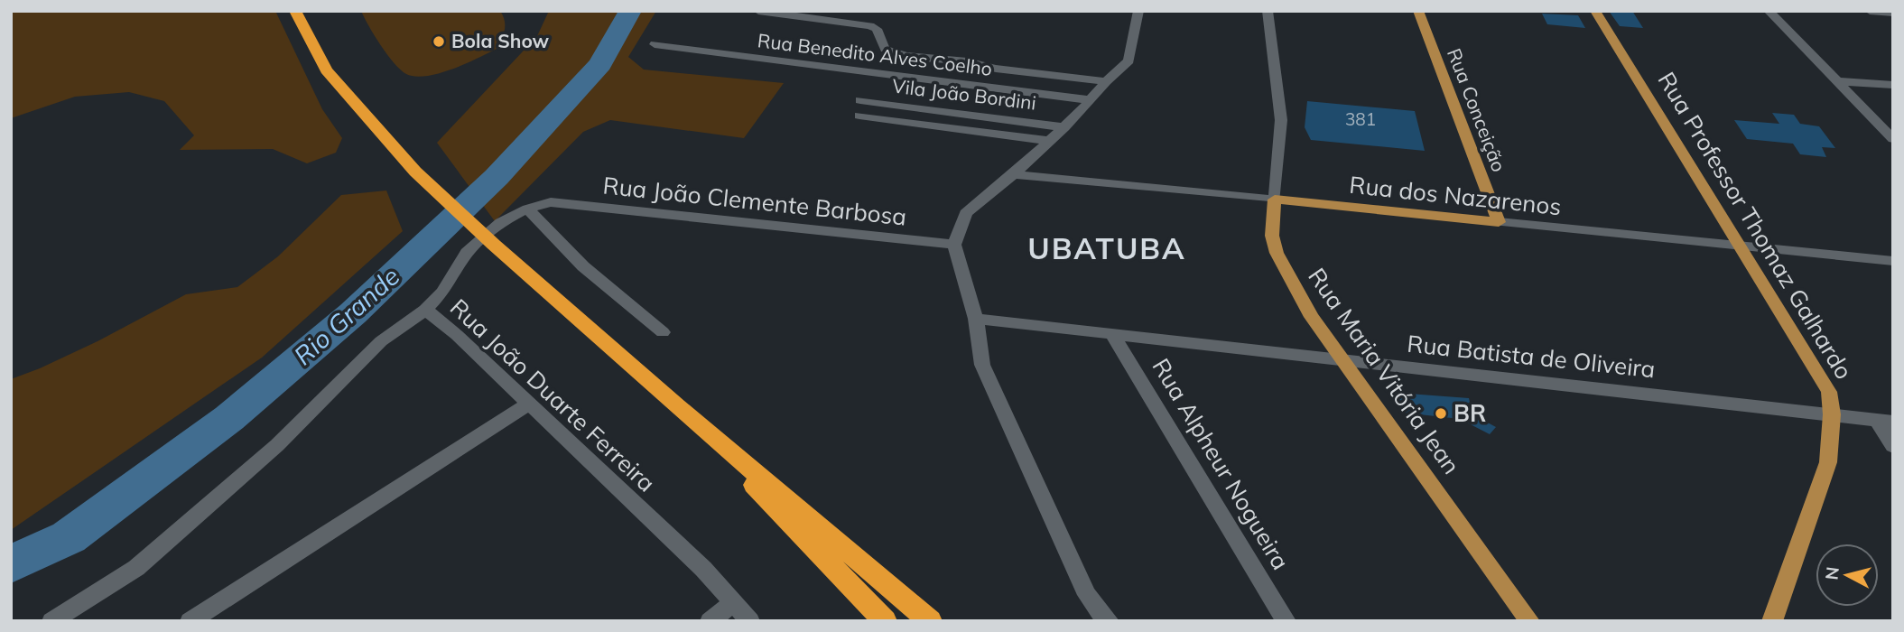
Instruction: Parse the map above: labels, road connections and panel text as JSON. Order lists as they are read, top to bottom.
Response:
{
  "streets": {
    "main road": [
      "Rua Conceição",
      "Rua dos Nazarenos",
      "Rua Professor Thomaz Galhardo",
      "Rua Maria Vitória Jean"
    ],
    "street": [
      "Rua Benedito Alves Coelho",
      "Vila João Bordini",
      "Rua João Clemente Barbosa",
      "Rua Batista de Oliveira",
      "Rua João Duarte Ferreira",
      "Rua Alpheur Nogueira"
    ]
  },
  "crossings": [
    ["Rua Conceição", "Rua dos Nazarenos"],
    ["Rua dos Nazarenos", "Rua Professor Thomaz Galhardo"],
    ["Rua dos Nazarenos", "Rua Maria Vitória Jean"],
    ["Rua Professor Thomaz Galhardo", "Rua Batista de Oliveira"],
    ["Rua Batista de Oliveira", "Rua Maria Vitória Jean"],
    ["Rua Batista de Oliveira", "Rua Alpheur Nogueira"]
  ],
  "districts": ["UBATUBA"],
  "water": ["Rio Grande"],
  "places": ["Bola Show", "BR"],
  "house_numbers": ["381"],
  "north": "left"
}
